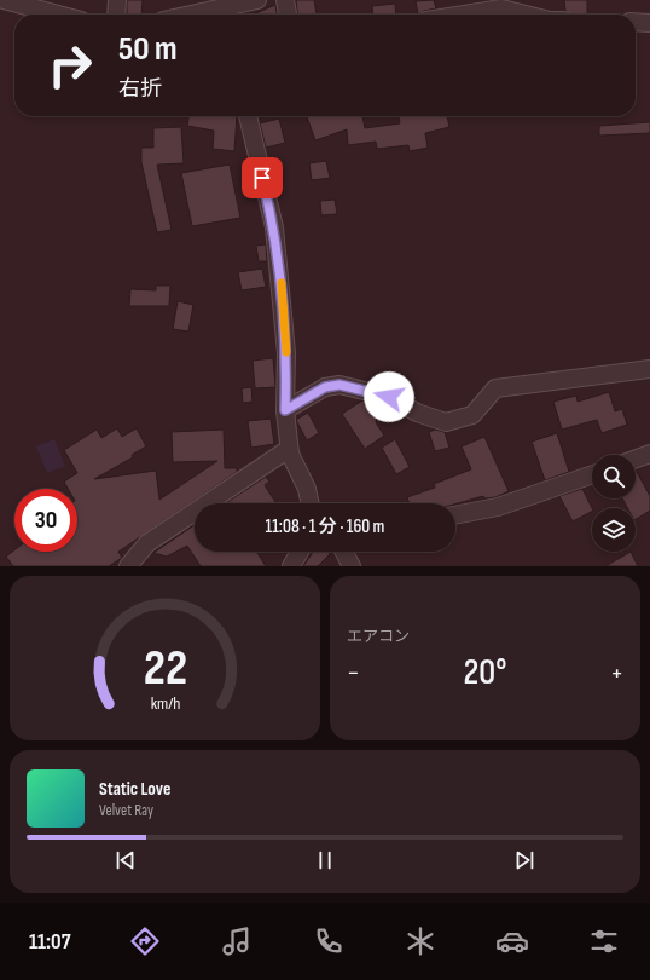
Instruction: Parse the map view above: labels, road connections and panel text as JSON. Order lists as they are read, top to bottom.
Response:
{
  "page": {
    "turn": ["50 m", "右折"],
    "limit": "30",
    "trip": "11:08 · 1 分 · 160 m",
    "tile": "エアコン",
    "heat": ["−", "20°", "+"],
    "song": ["Static Love", "Velvet Ray"],
    "tabs": "11:07",
    "gauge": ["22", "km/h"]
  }
}
